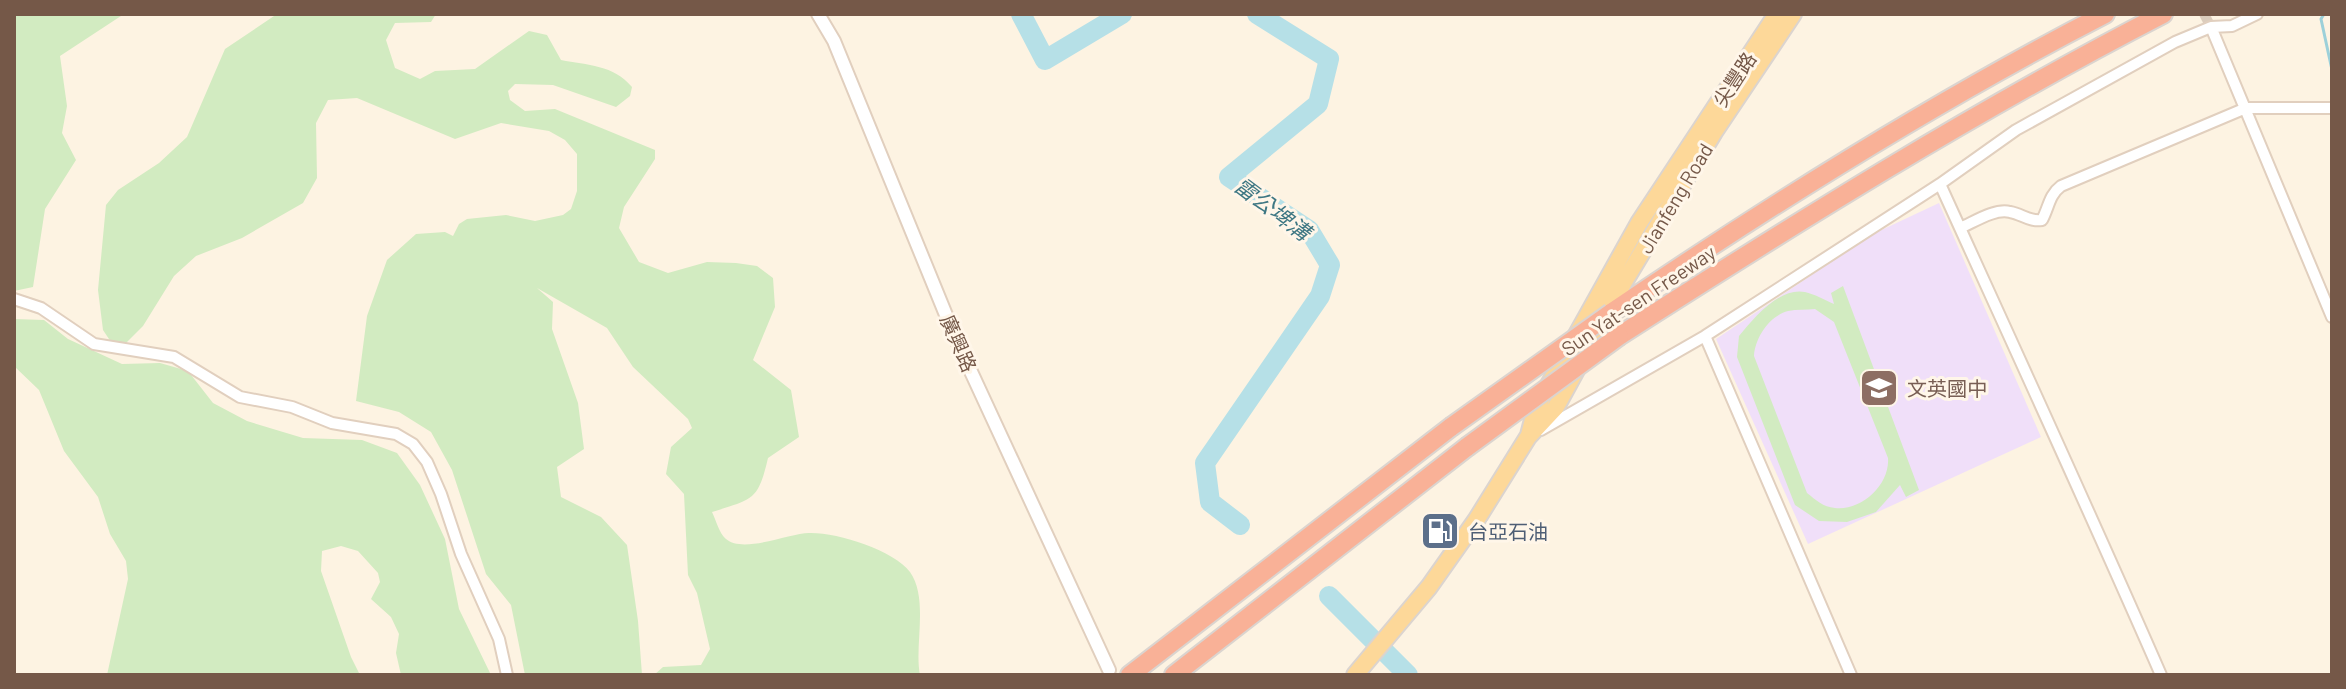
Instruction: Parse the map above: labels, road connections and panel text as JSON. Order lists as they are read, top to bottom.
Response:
{
  "streets": {
    "highway": ["Sun Yat-sen Freeway"],
    "main road": ["尖豐路", "Jianfeng Road"],
    "street": ["廣興路"]
  },
  "crossings": [
    ["尖豐路", "Jianfeng Road"]
  ],
  "water": ["雷公埤溝"],
  "places": {
    "school or university": ["文英國中"],
    "fuel station": ["台亞石油"]
  }
}
